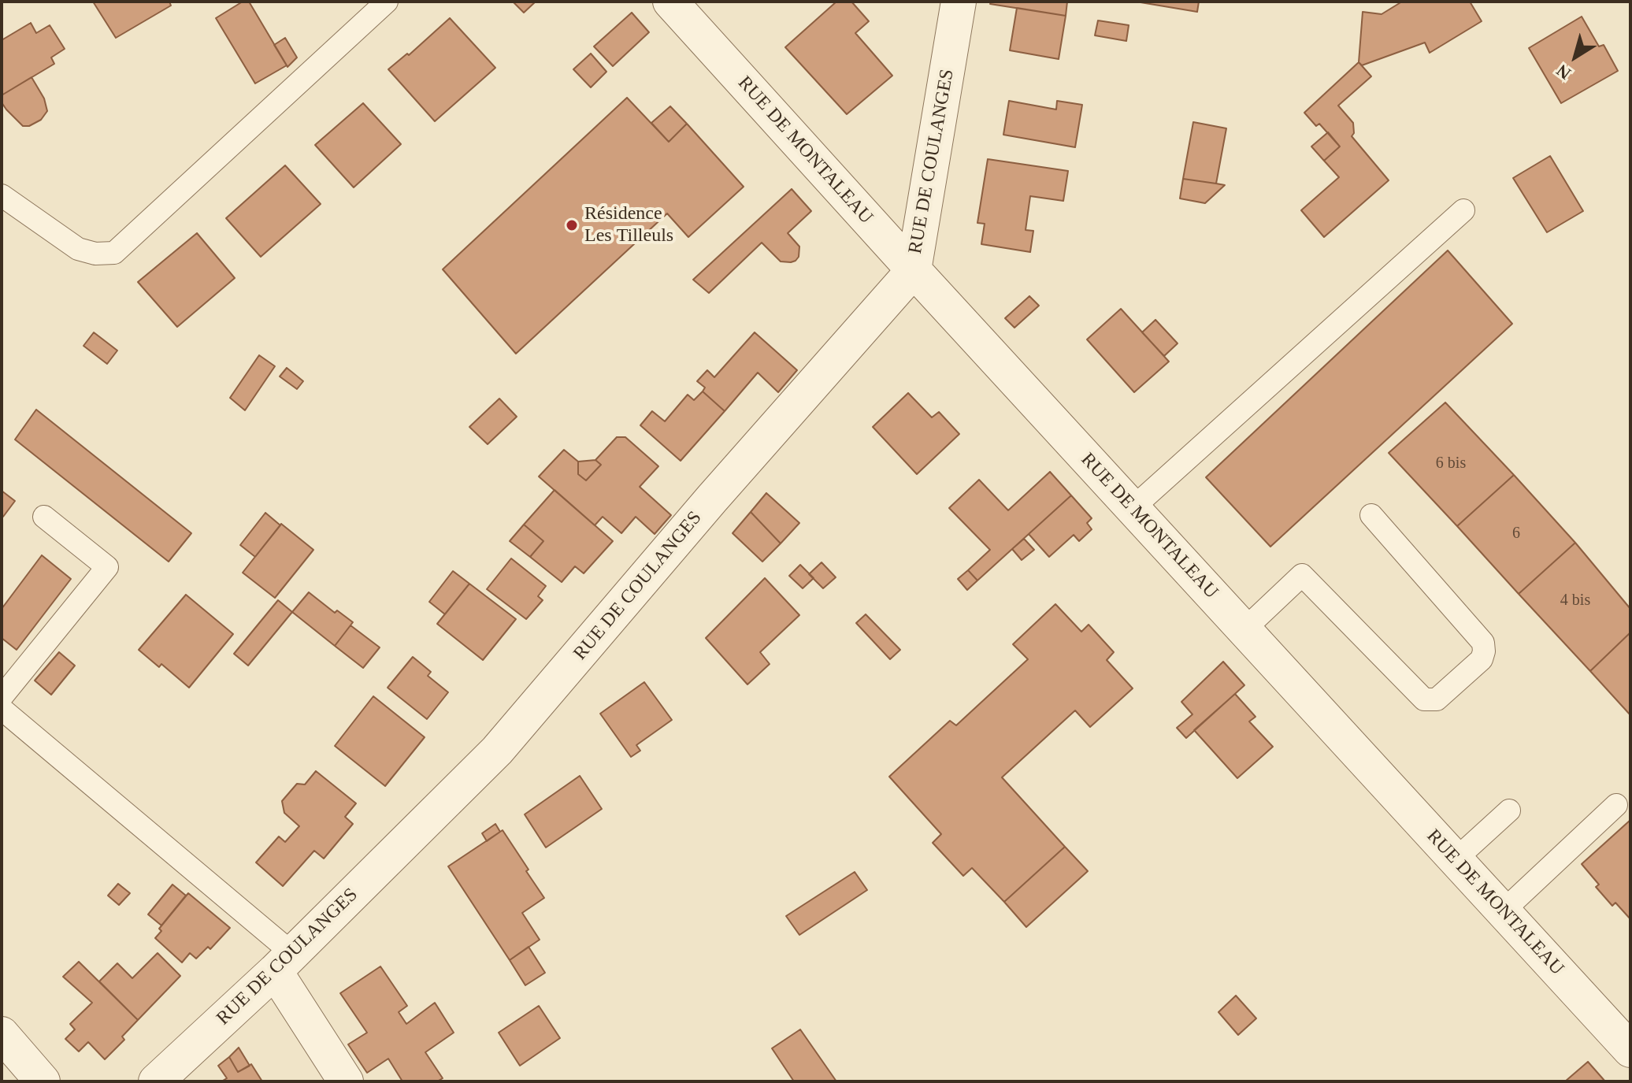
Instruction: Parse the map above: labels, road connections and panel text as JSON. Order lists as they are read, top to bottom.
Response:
{
  "streets": {
    "street": ["RUE DE MONTALEAU", "RUE DE COULANGES"]
  },
  "crossings": [
    ["RUE DE MONTALEAU", "RUE DE COULANGES"]
  ],
  "places": ["Résidence Les Tilleuls"],
  "house_numbers": ["6 bis", "6", "4 bis"],
  "north": "bottom left"
}
